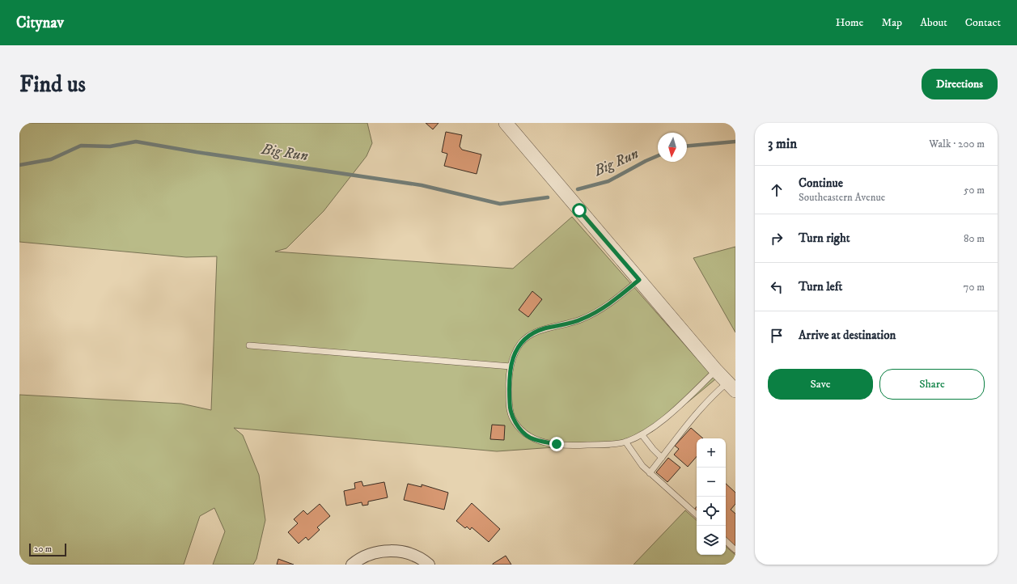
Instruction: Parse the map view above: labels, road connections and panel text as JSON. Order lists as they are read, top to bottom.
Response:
{
  "water": ["Big Run"],
  "scale_bar": "20 m",
  "north": "bottom",
  "page": {
    "header": "Citynav",
    "nav": [
      "Home",
      "Map",
      "About",
      "Contact"
    ],
    "buttons": [
      "Directions",
      ["Save", "Share"]
    ],
    "title": "Find us",
    "heading": ["3 min", "Walk · 200 m"],
    "list": [
      ["Continue", "Southeastern Avenue", "50 m"],
      ["Turn right", "80 m"],
      ["Turn left", "70 m"],
      "Arrive at destination"
    ],
    "map_buttons": ["+", "−"],
    "scale": "20 m"
  }
}
